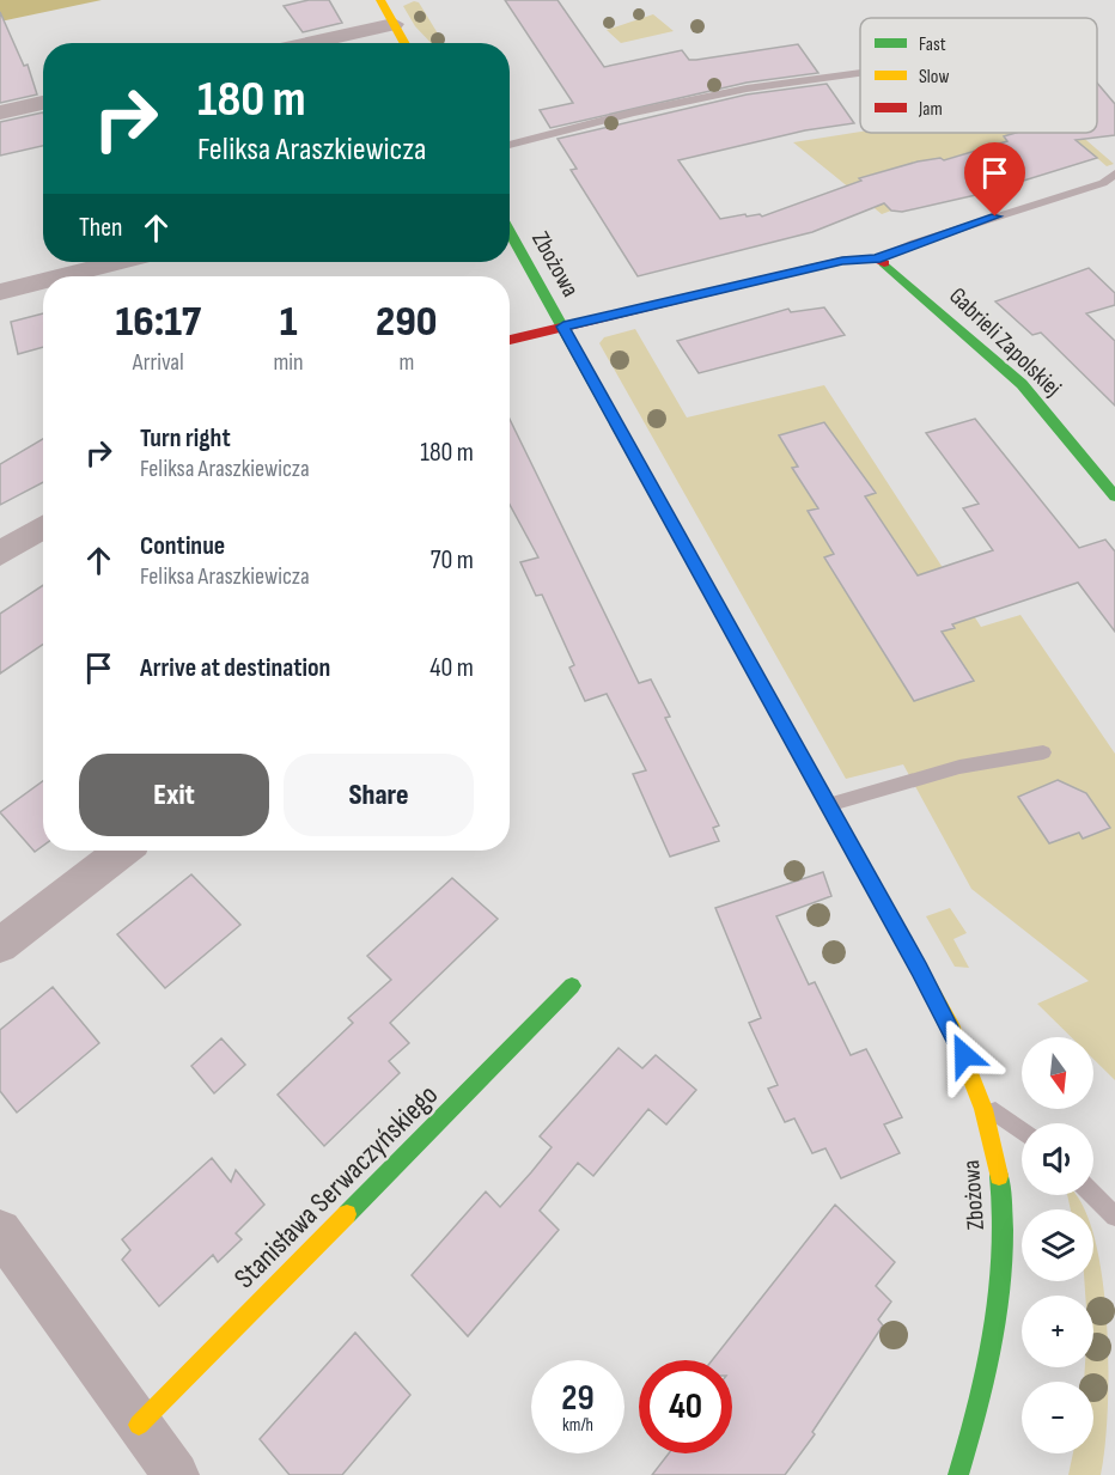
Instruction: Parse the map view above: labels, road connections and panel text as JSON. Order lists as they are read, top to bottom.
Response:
{
  "streets": {
    "street": ["Zbożowa", "Gabrieli Zapolskiej", "Stanisława Serwaczyńskiego"]
  },
  "legend": ["Fast", "Slow", "Jam"],
  "north": "bottom",
  "page": {
    "turn": ["180 m", "Feliksa Araszkiewicza"],
    "then": "Then",
    "eta": [
      "16:17",
      "Arrival",
      "1",
      "min",
      "290",
      "m"
    ],
    "list": [
      {
        "name": "Turn right",
        "note": "Feliksa Araszkiewicza",
        "value": "180 m"
      },
      {
        "name": "Continue",
        "note": "Feliksa Araszkiewicza",
        "value": "70 m"
      },
      {
        "name": "Arrive at destination",
        "value": "40 m"
      }
    ],
    "buttons": ["Exit", "Share"],
    "map_buttons": ["+", "−"],
    "speed": "29 km/h",
    "limit": "40"
  }
}
